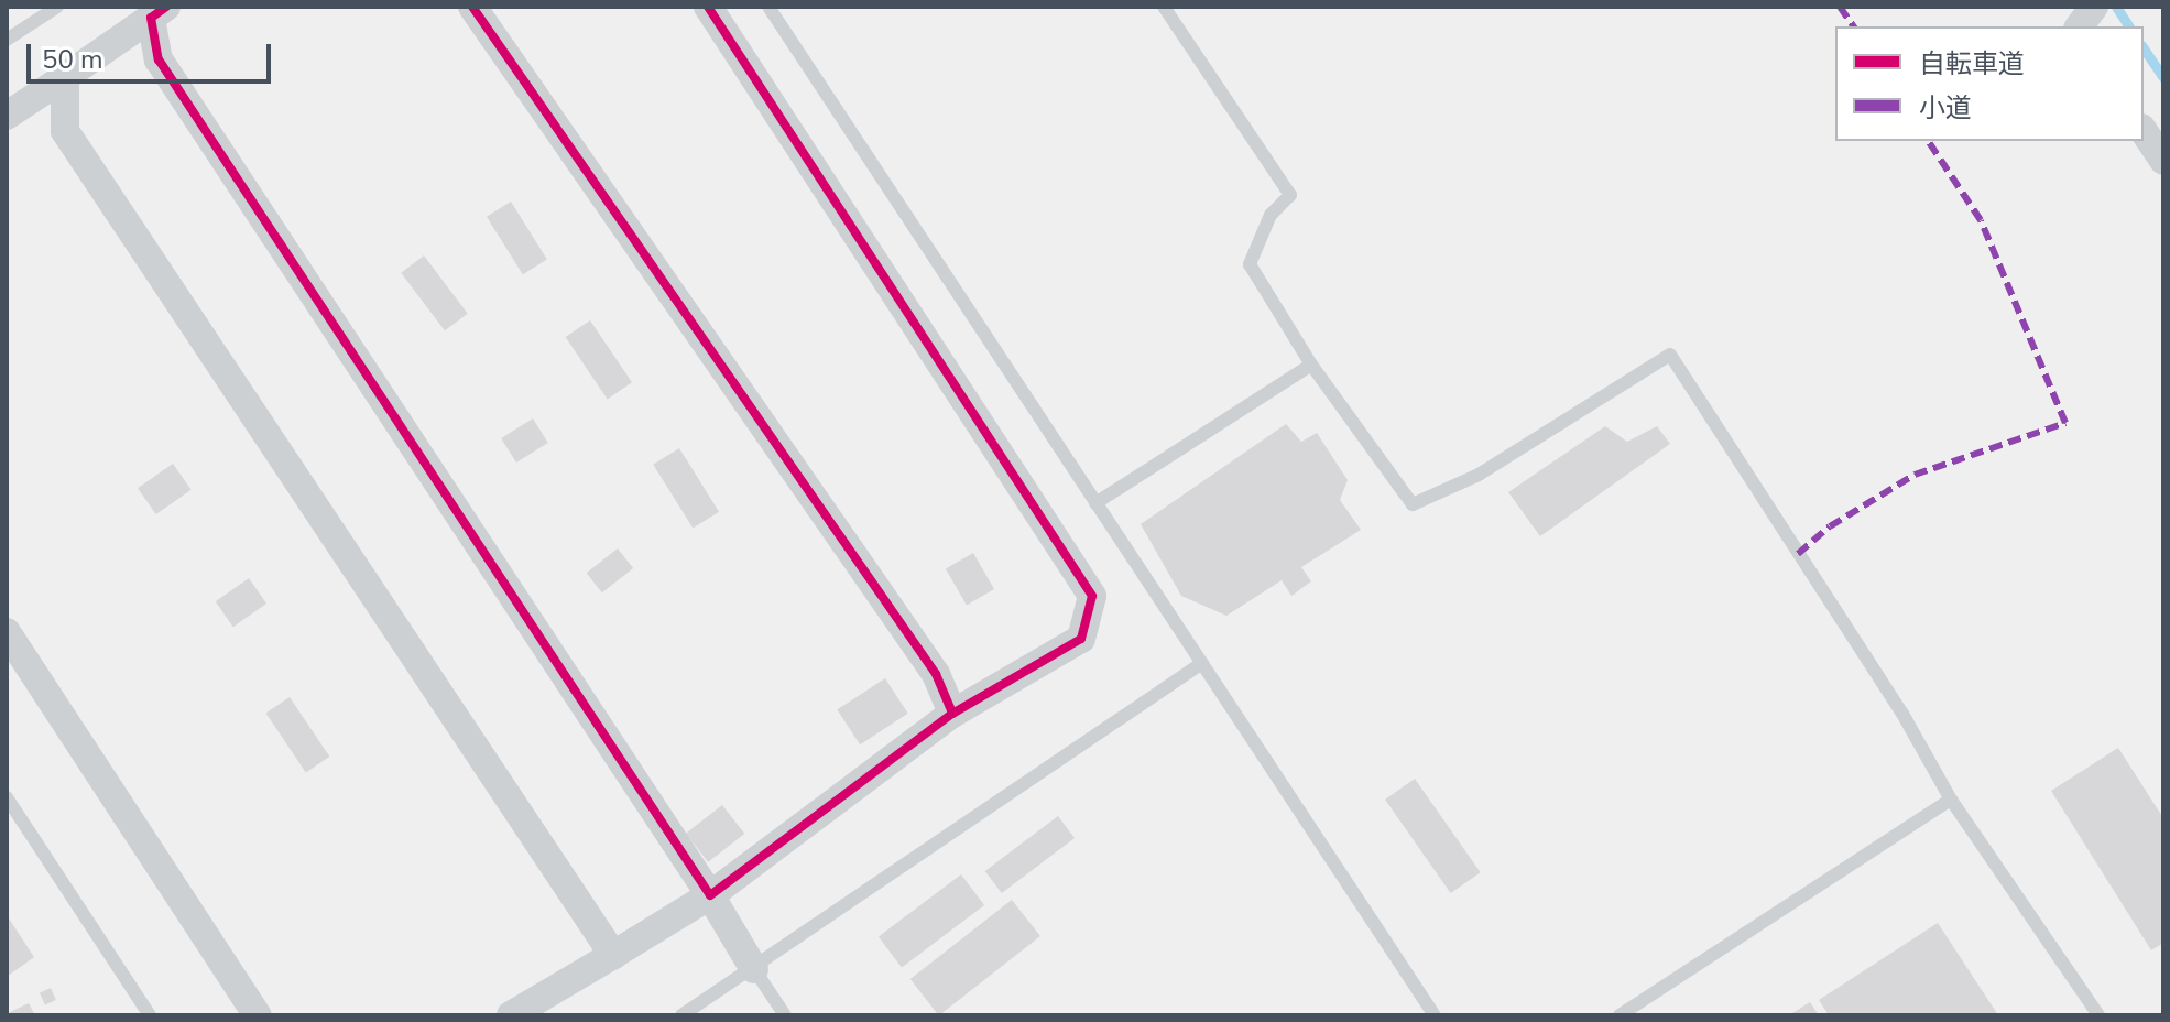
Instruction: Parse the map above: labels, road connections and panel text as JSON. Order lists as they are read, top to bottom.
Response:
{
  "legend": ["自転車道", "小道"],
  "scale_bar": "50 m"
}
